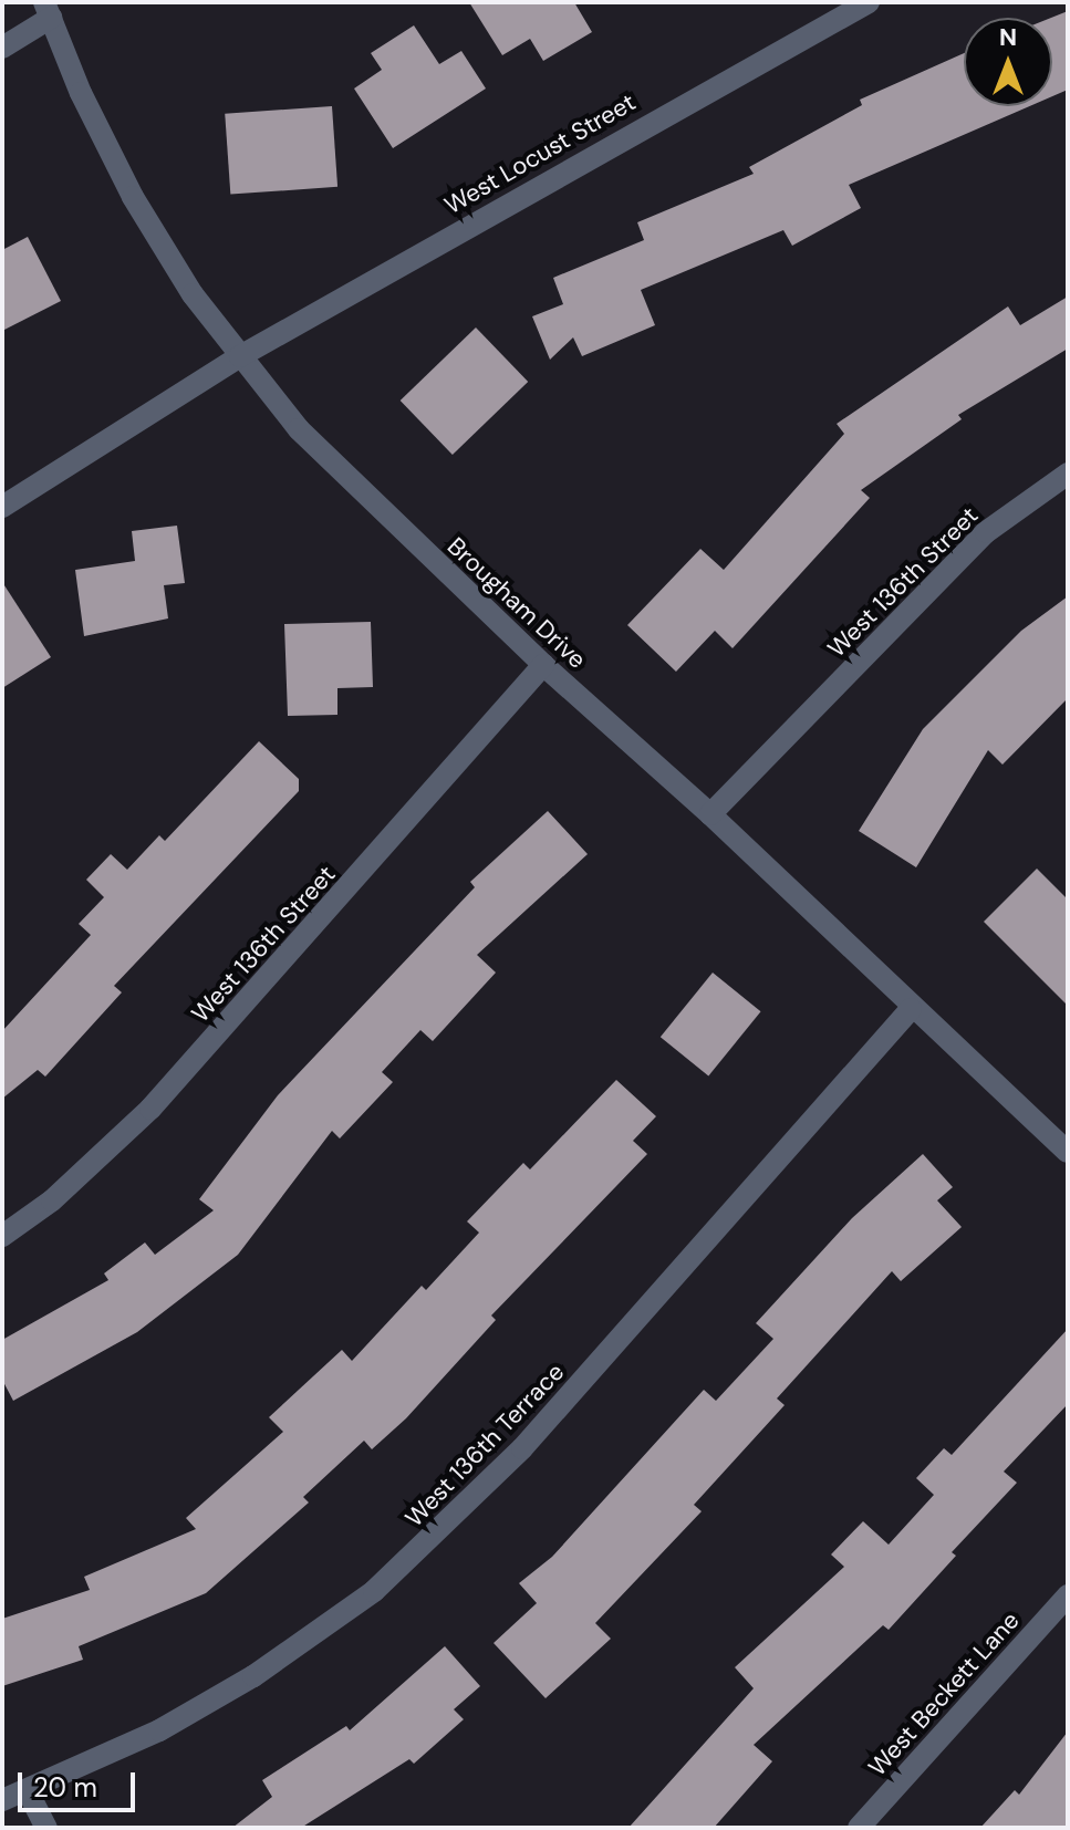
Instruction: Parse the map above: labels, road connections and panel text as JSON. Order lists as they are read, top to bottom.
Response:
{
  "streets": {
    "street": [
      "West Locust Street",
      "West 136th Street",
      "Brougham Drive",
      "West 136th Terrace",
      "West Beckett Lane"
    ]
  },
  "crossings": [
    ["West Locust Street", "Brougham Drive"],
    ["West 136th Street", "Brougham Drive"],
    ["Brougham Drive", "West 136th Terrace"]
  ],
  "scale_bar": "20 m",
  "north": "top"
}
